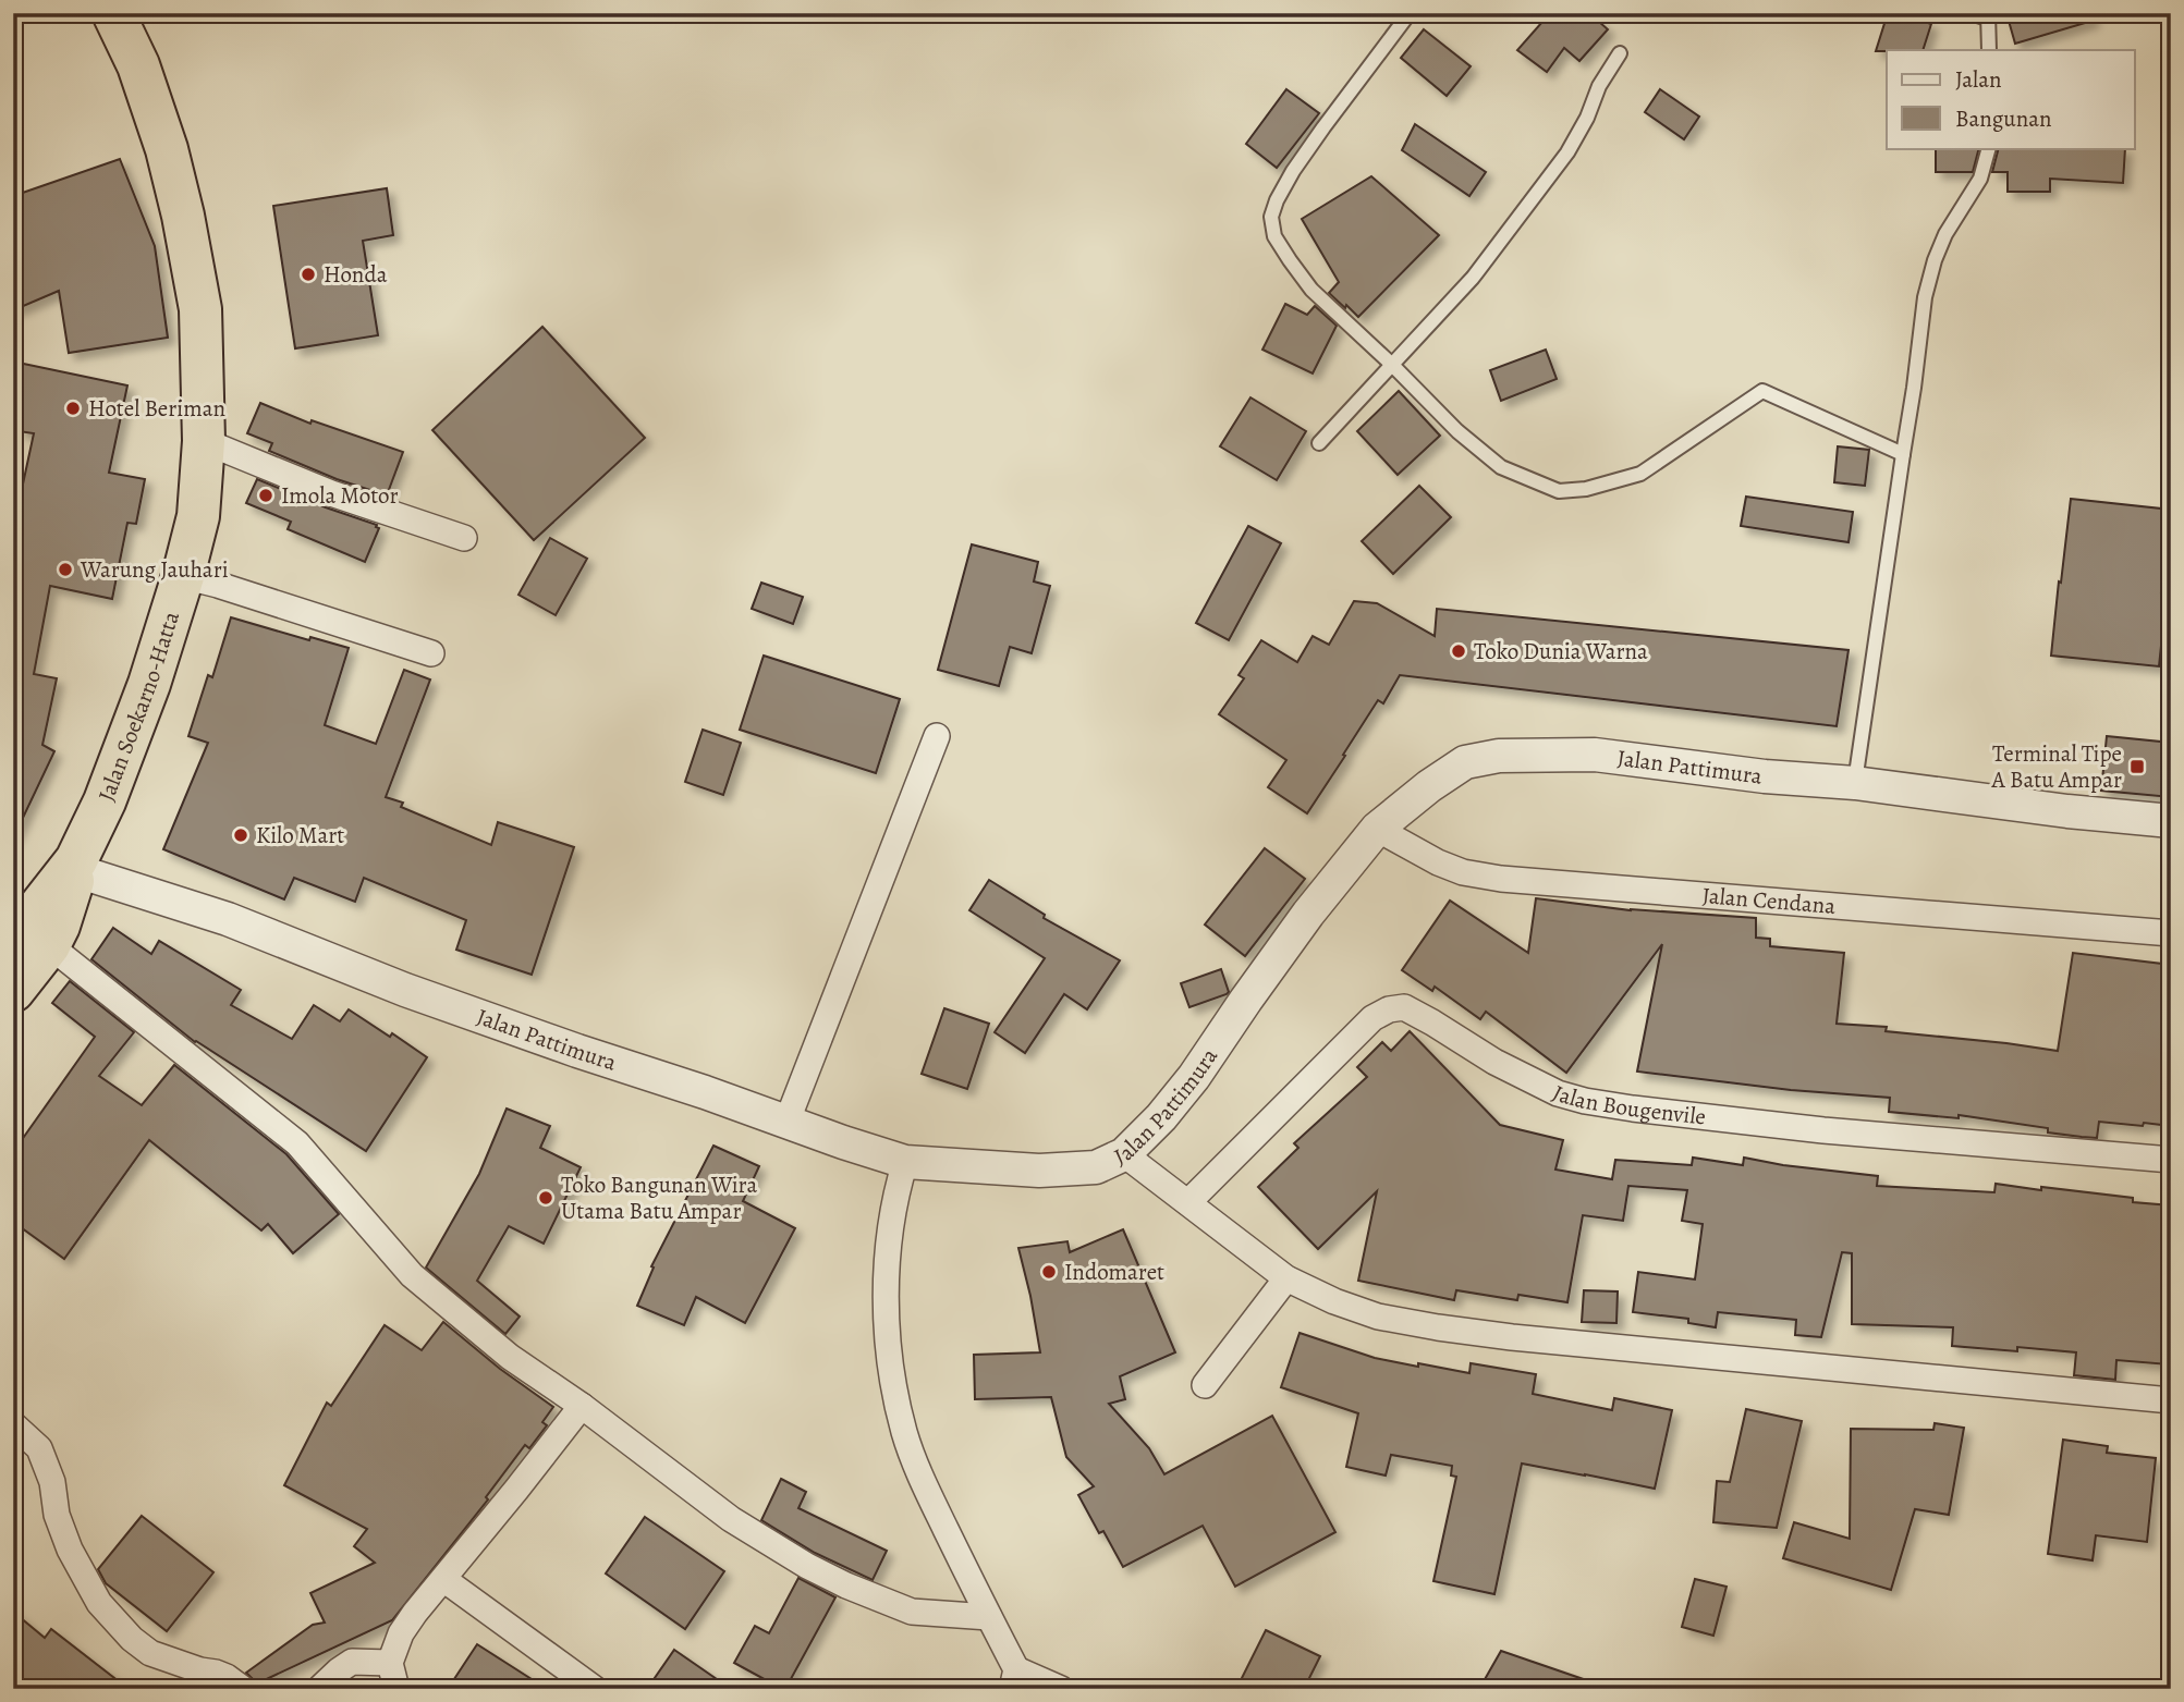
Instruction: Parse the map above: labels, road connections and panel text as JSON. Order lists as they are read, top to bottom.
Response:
{
  "streets": {
    "highway": ["Jalan Soekarno-Hatta"],
    "street": ["Jalan Pattimura", "Jalan Cendana", "Jalan Bougenvile"]
  },
  "crossings": [
    ["Jalan Soekarno-Hatta", "Jalan Pattimura"],
    ["Jalan Pattimura", "Jalan Cendana"]
  ],
  "places": {
    "other": [
      "Honda",
      "Hotel Beriman",
      "Imola Motor",
      "Warung Jauhari",
      "Toko Dunia Warna",
      "Kilo Mart",
      "Toko Bangunan Wira Utama Batu Ampar",
      "Indomaret"
    ],
    "transit": ["Terminal Tipe A Batu Ampar"]
  },
  "legend": ["Jalan", "Bangunan"]
}
